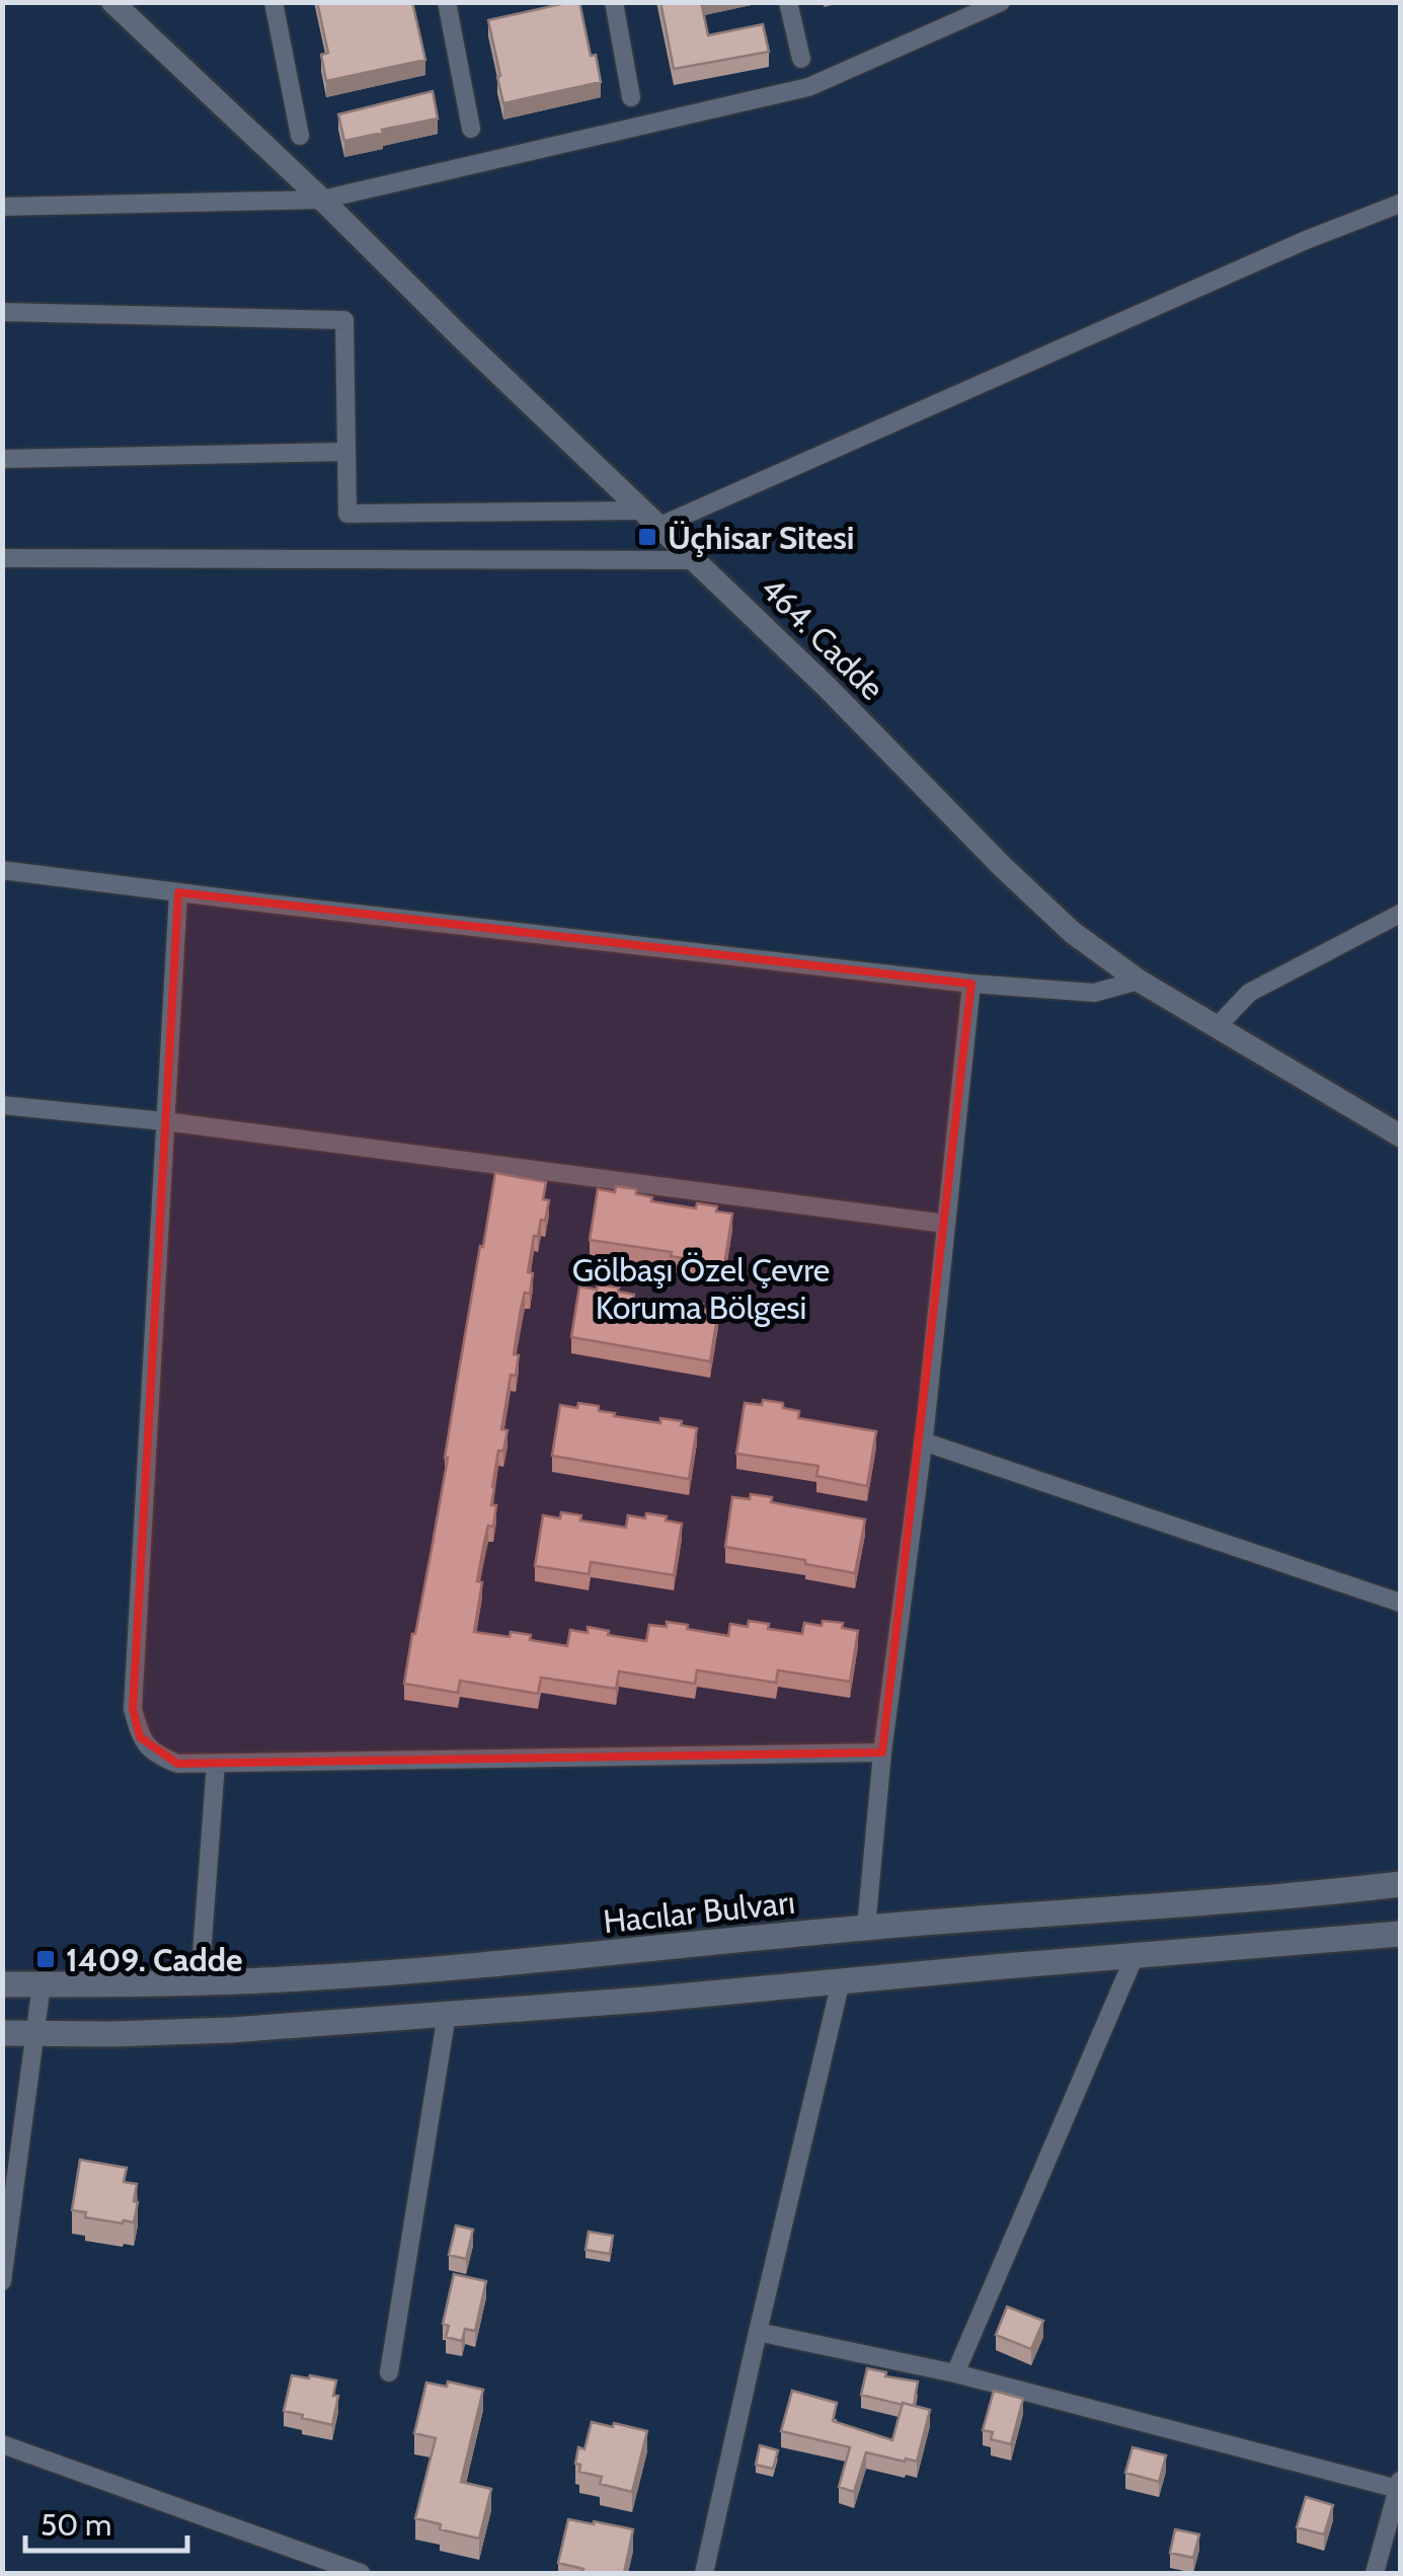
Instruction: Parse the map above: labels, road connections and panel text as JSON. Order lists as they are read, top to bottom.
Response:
{
  "streets": {
    "main road": ["Hacılar Bulvarı"],
    "street": ["464. Cadde"]
  },
  "parks": ["Gölbaşı Özel Çevre Koruma Bölgesi"],
  "places": {
    "transit": ["Üçhisar Sitesi", "1409. Cadde"]
  },
  "scale_bar": "50 m"
}
